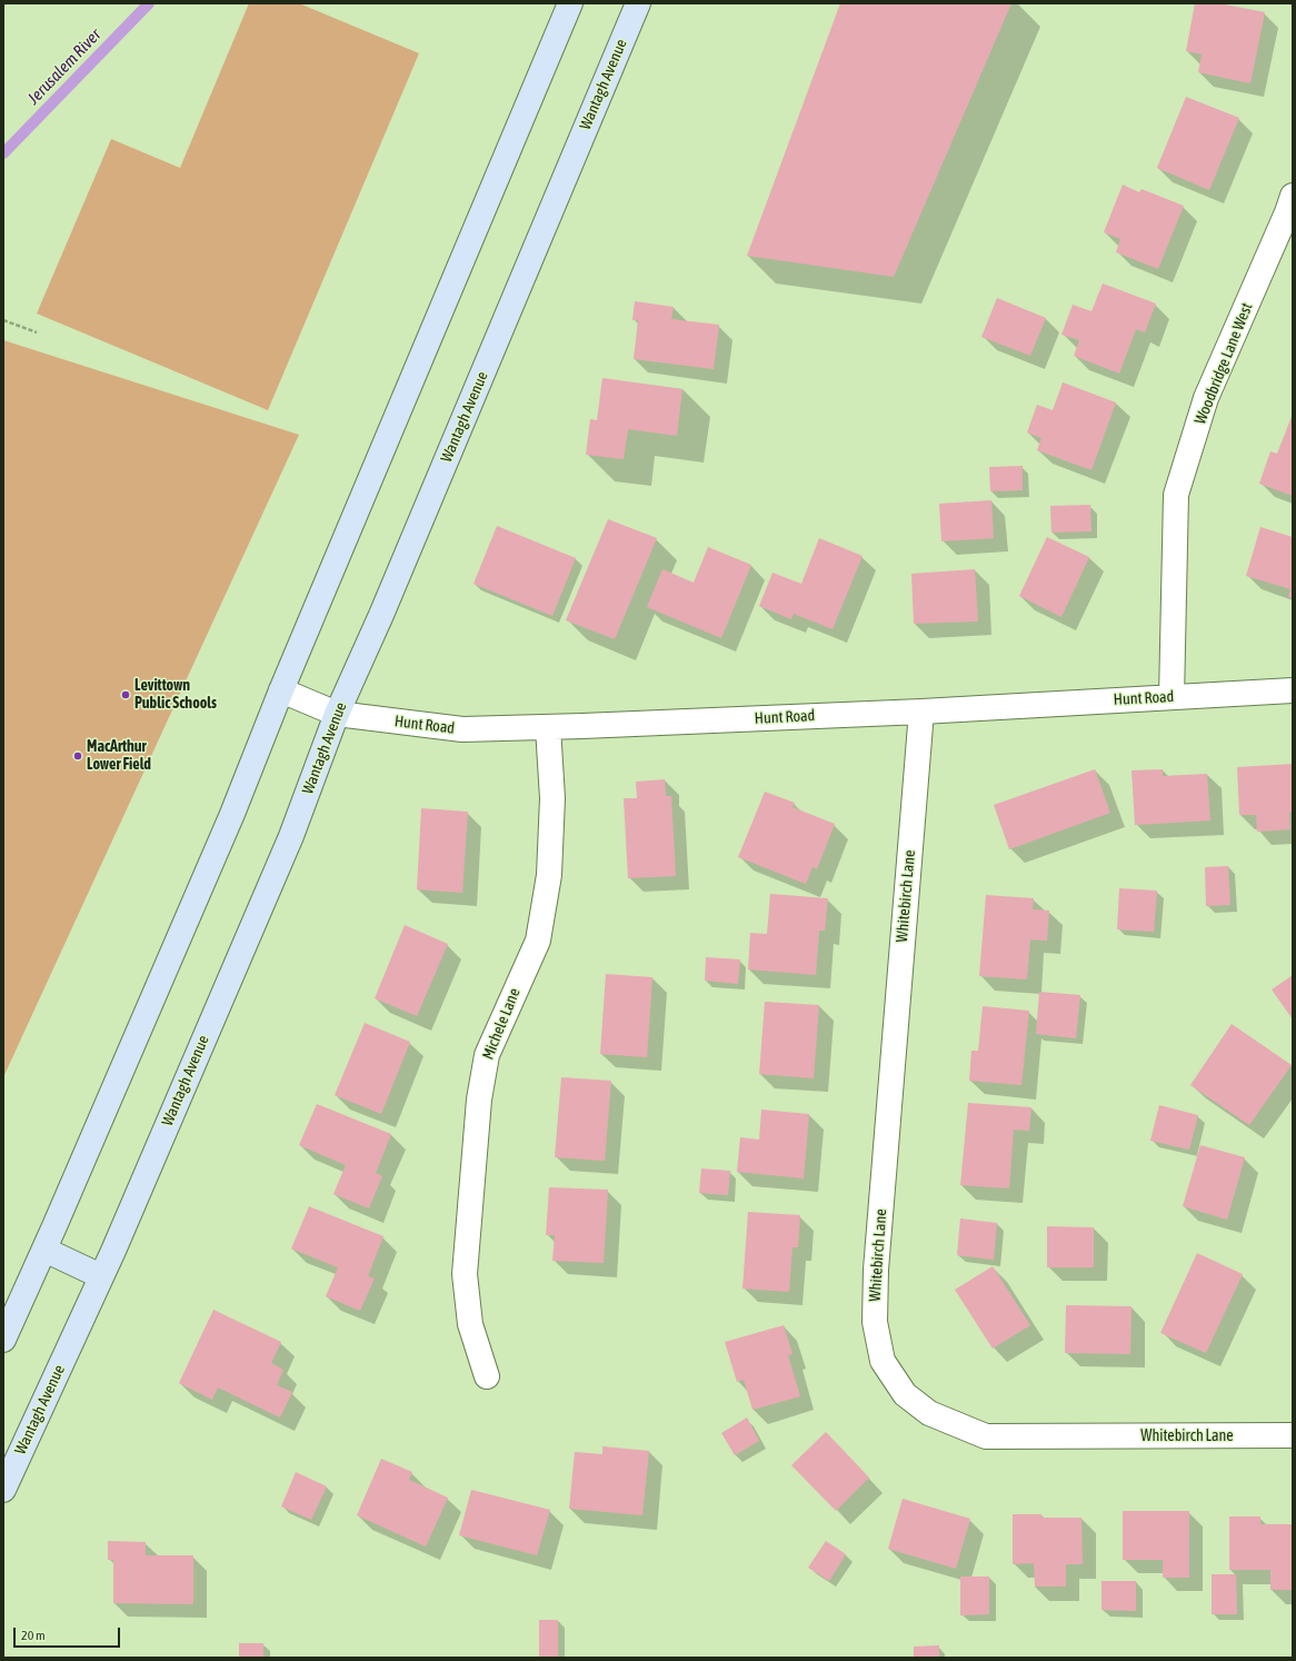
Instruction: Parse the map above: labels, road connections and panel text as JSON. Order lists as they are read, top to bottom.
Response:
{
  "streets": {
    "main road": ["Wantagh Avenue"],
    "street": [
      "Woodbridge Lane West",
      "Hunt Road",
      "Whitebirch Lane",
      "Michele Lane"
    ]
  },
  "crossings": [
    ["Wantagh Avenue", "Hunt Road"],
    ["Woodbridge Lane West", "Hunt Road"],
    ["Hunt Road", "Whitebirch Lane"],
    ["Hunt Road", "Michele Lane"]
  ],
  "water": ["Jerusalem River"],
  "places": ["Levittown Public Schools", "MacArthur Lower Field"],
  "scale_bar": "20 m"
}
